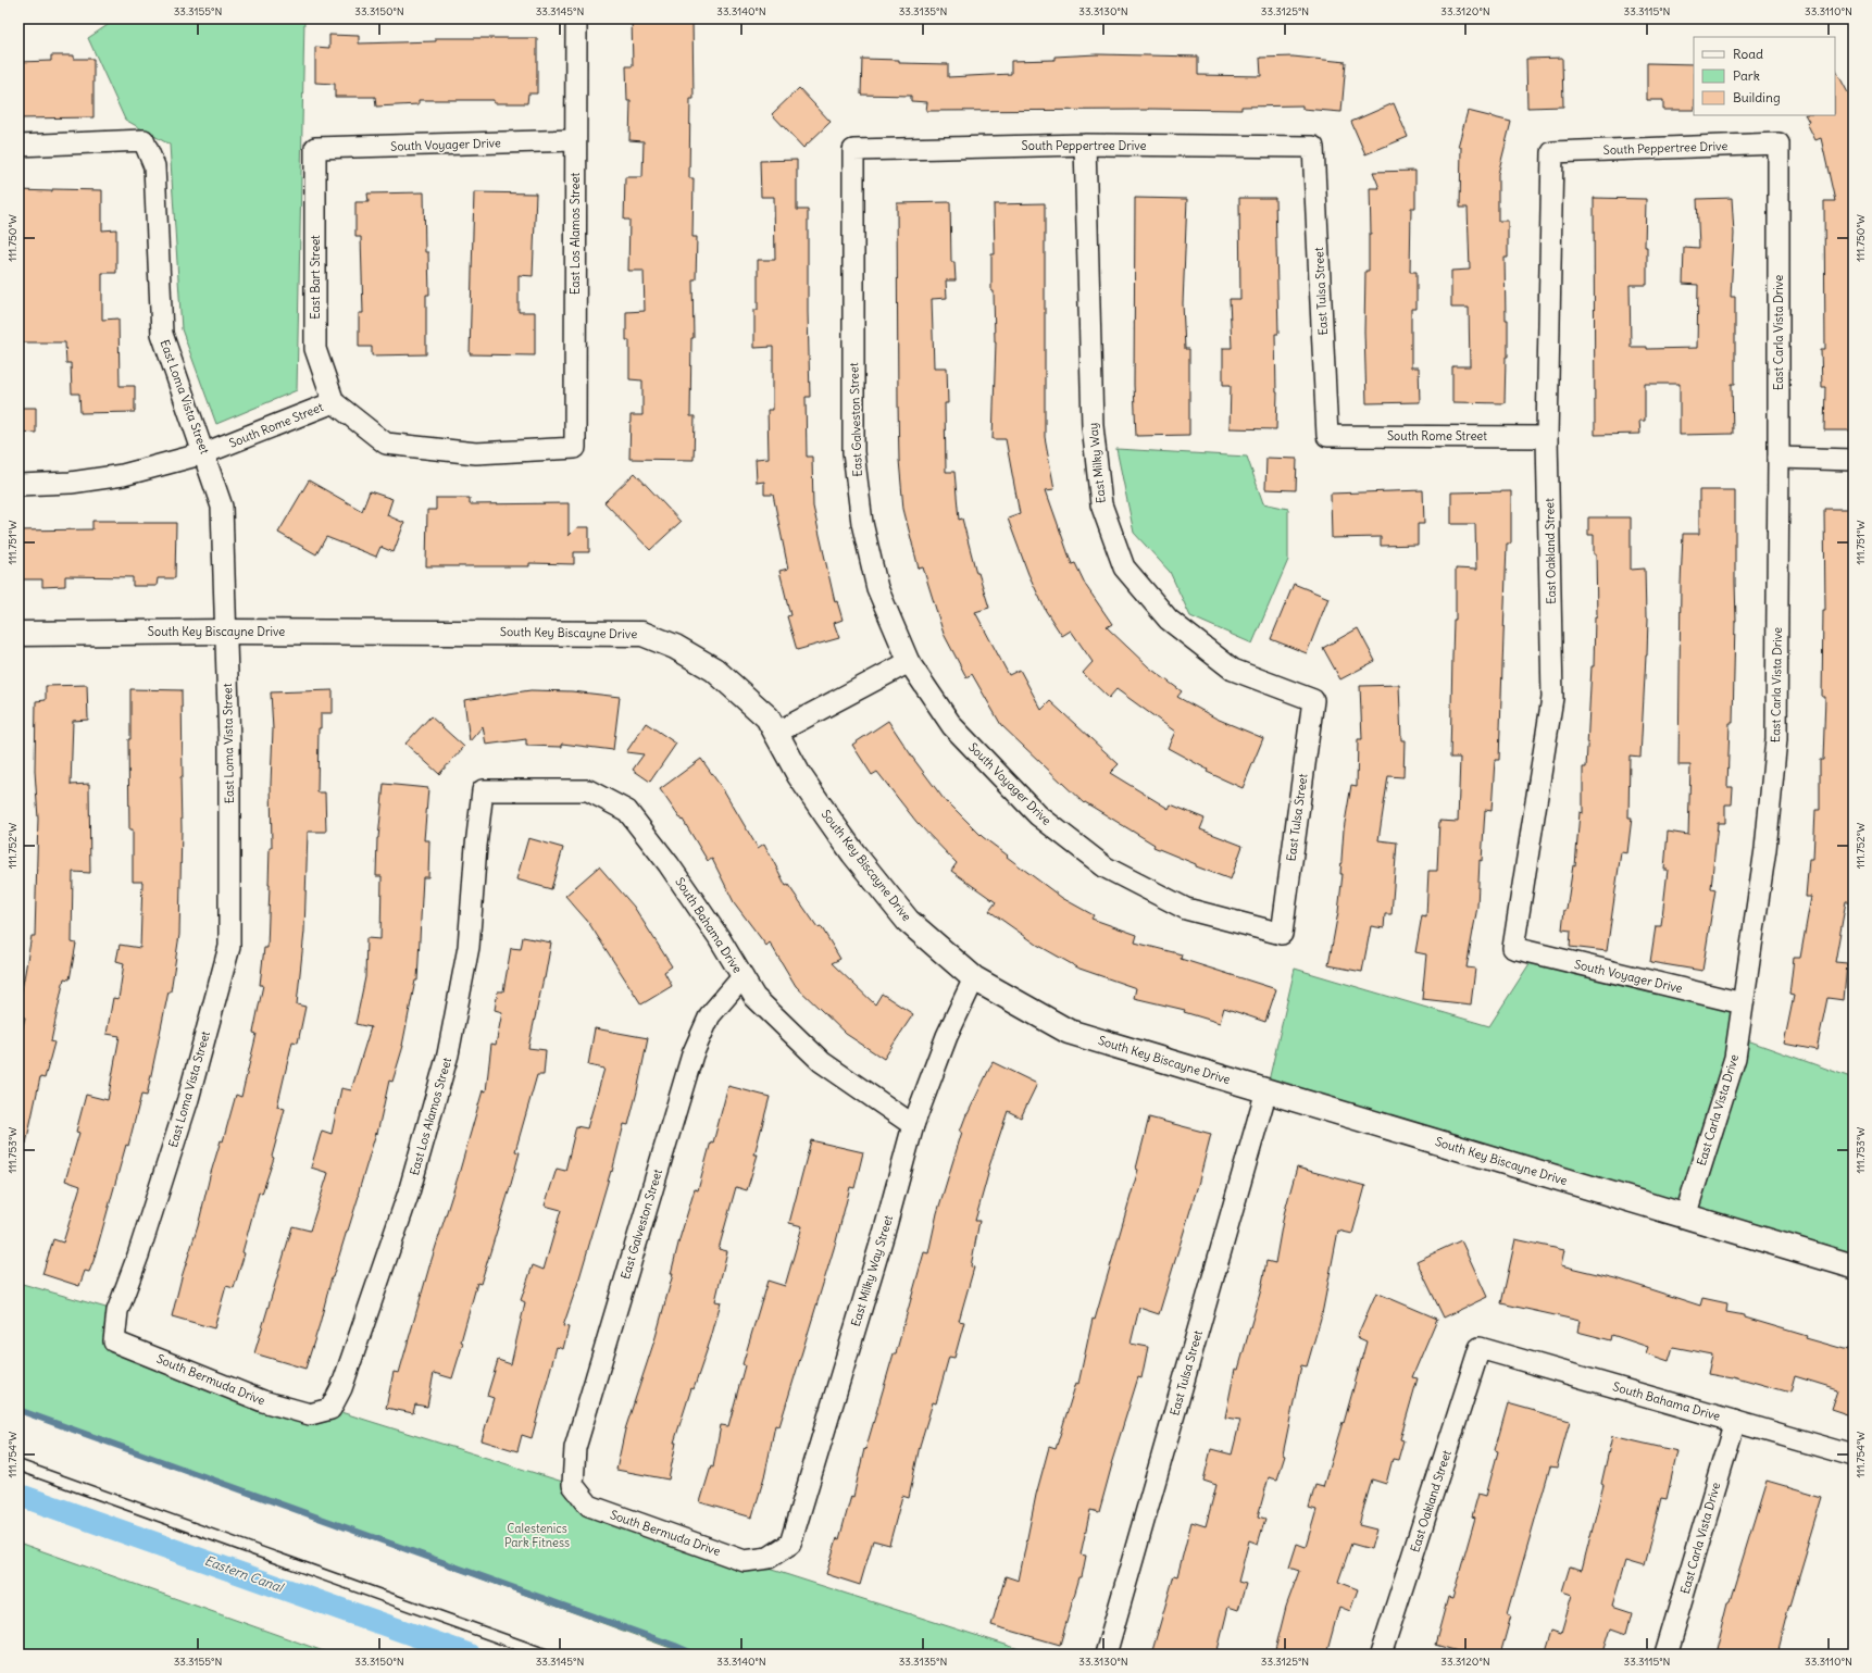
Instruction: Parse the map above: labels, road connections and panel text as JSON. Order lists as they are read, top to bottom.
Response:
{
  "streets": {
    "street": [
      "South Voyager Drive",
      "South Peppertree Drive",
      "East Los Alamos Street",
      "East Bart Street",
      "East Tulsa Street",
      "East Carla Vista Drive",
      "East Loma Vista Street",
      "East Galveston Street",
      "South Rome Street",
      "East Milky Way",
      "East Oakland Street",
      "South Key Biscayne Drive",
      "South Bahama Drive",
      "East Milky Way Street",
      "South Bermuda Drive"
    ]
  },
  "crossings": [
    ["South Voyager Drive", "East Los Alamos Street"],
    ["South Voyager Drive", "East Bart Street"],
    ["South Voyager Drive", "East Tulsa Street"],
    ["South Voyager Drive", "East Carla Vista Drive"],
    ["South Voyager Drive", "East Galveston Street"],
    ["South Voyager Drive", "East Oakland Street"],
    ["South Peppertree Drive", "East Tulsa Street"],
    ["South Peppertree Drive", "East Carla Vista Drive"],
    ["South Peppertree Drive", "East Galveston Street"],
    ["South Peppertree Drive", "East Milky Way"],
    ["South Peppertree Drive", "East Oakland Street"],
    ["East Los Alamos Street", "South Rome Street"],
    ["East Los Alamos Street", "South Bahama Drive"],
    ["East Los Alamos Street", "South Bermuda Drive"],
    ["East Bart Street", "South Rome Street"],
    ["East Tulsa Street", "South Rome Street"],
    ["East Tulsa Street", "East Milky Way"],
    ["East Tulsa Street", "South Key Biscayne Drive"],
    ["East Carla Vista Drive", "South Key Biscayne Drive"],
    ["East Carla Vista Drive", "South Bahama Drive"],
    ["East Loma Vista Street", "South Rome Street"],
    ["East Loma Vista Street", "South Key Biscayne Drive"],
    ["East Loma Vista Street", "South Bermuda Drive"],
    ["East Galveston Street", "South Bahama Drive"],
    ["East Galveston Street", "South Bermuda Drive"],
    ["South Rome Street", "East Oakland Street"],
    ["East Oakland Street", "South Bahama Drive"],
    ["South Key Biscayne Drive", "East Milky Way Street"],
    ["South Bahama Drive", "East Milky Way Street"],
    ["East Milky Way Street", "South Bermuda Drive"]
  ],
  "water": ["Eastern Canal"],
  "parks": ["Calestenics Park Fitness"],
  "legend": ["Road", "Park", "Building"],
  "coordinates": [
    "33.3155°N",
    "33.3150°N",
    "33.3145°N",
    "33.3140°N",
    "33.3135°N",
    "33.3130°N",
    "33.3125°N",
    "33.3120°N",
    "33.3115°N",
    "33.3110°N",
    "111.750°W",
    "111.751°W",
    "111.752°W",
    "111.753°W",
    "111.754°W"
  ]
}
